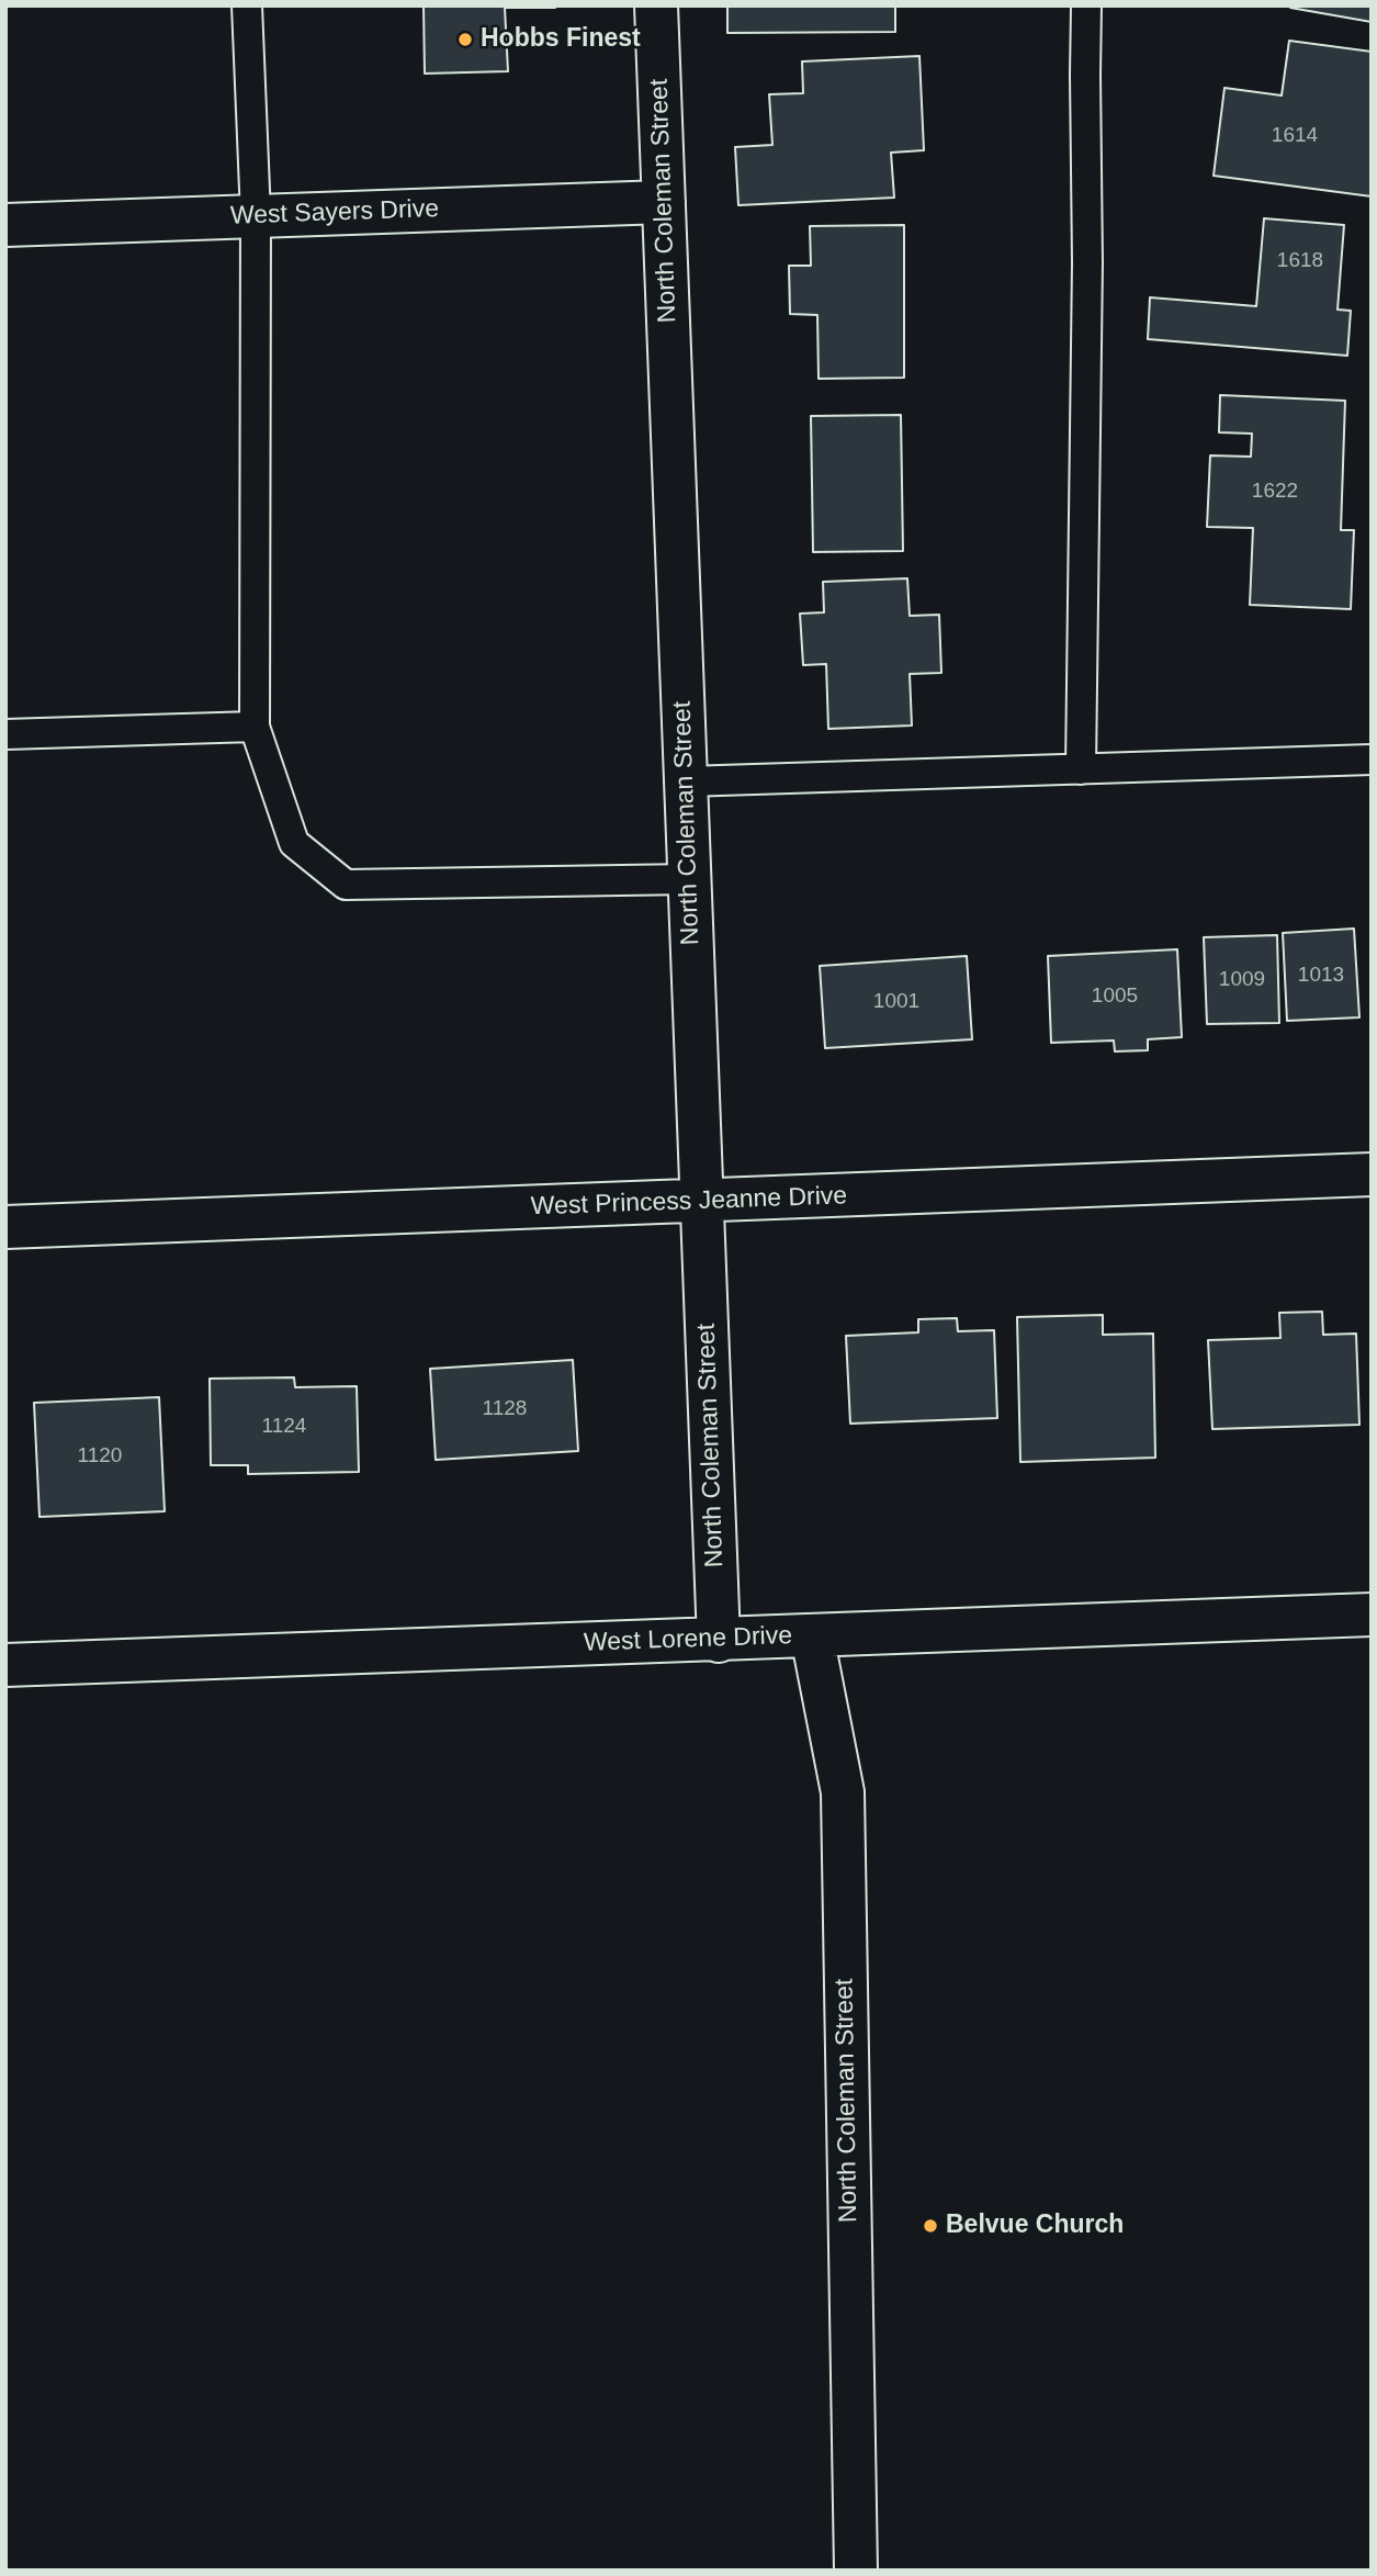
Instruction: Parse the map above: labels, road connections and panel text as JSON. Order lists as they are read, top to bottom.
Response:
{
  "streets": {
    "street": [
      "North Coleman Street",
      "West Sayers Drive",
      "West Princess Jeanne Drive",
      "West Lorene Drive"
    ]
  },
  "crossings": [
    ["North Coleman Street", "West Sayers Drive"],
    ["North Coleman Street", "West Princess Jeanne Drive"],
    ["North Coleman Street", "West Lorene Drive"]
  ],
  "places": ["Hobbs Finest", "Belvue Church"],
  "house_numbers": [
    "1614",
    "1618",
    "1622",
    "1013",
    "1009",
    "1005",
    "1001",
    "1128",
    "1124",
    "1120"
  ]
}
